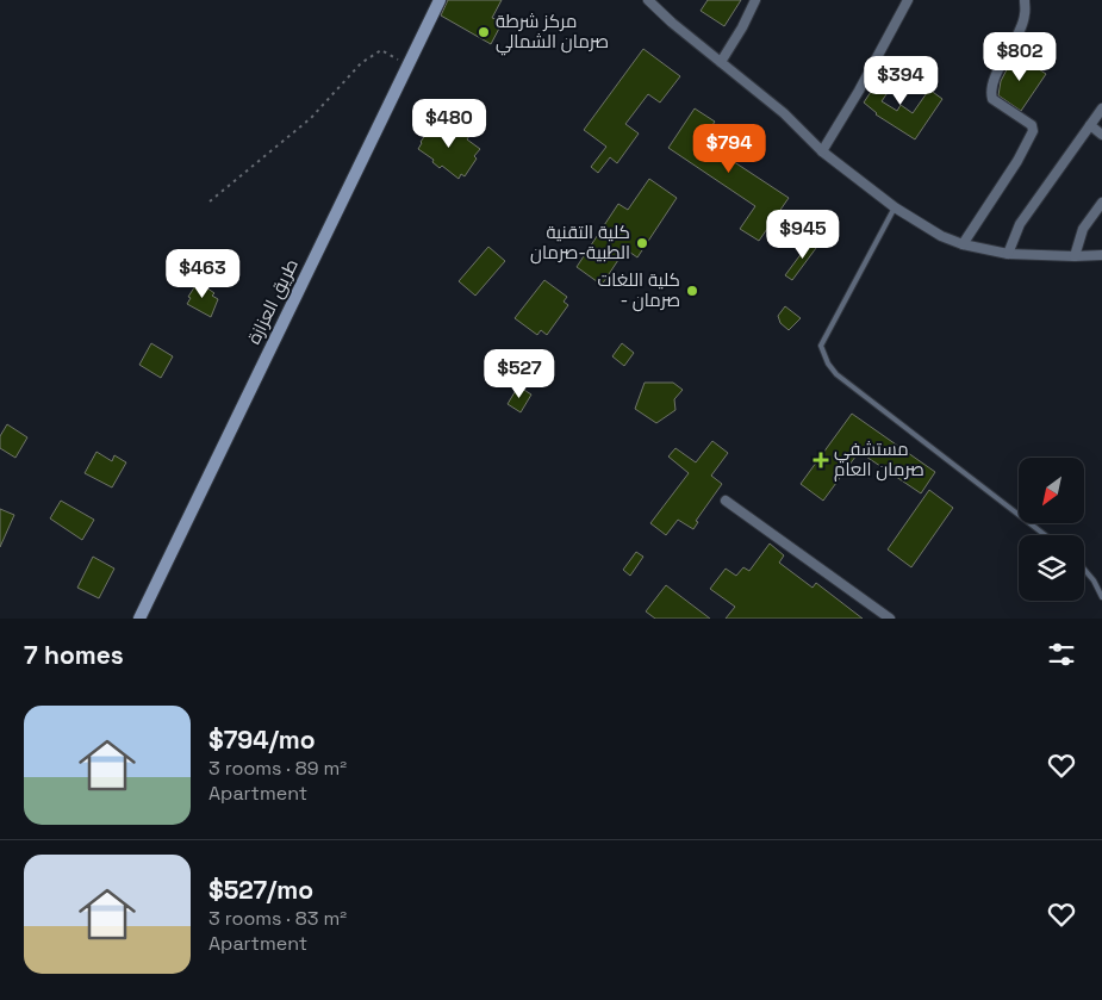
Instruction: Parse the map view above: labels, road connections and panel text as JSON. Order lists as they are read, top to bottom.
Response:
{
  "streets": {
    "street": ["طريق العزازة"]
  },
  "places": {
    "other": ["مركز شرطة صرمان الشمالي", "كلية التقنية الطبية-صرمان", "كلية اللغات - صرمان"],
    "health": ["مستشفي صرمان العام"]
  },
  "north": "bottom left",
  "page": {
    "price": [
      "$802",
      "$394",
      "$480",
      "$794",
      "$945",
      "$463",
      "$527"
    ],
    "heading": "7 homes",
    "list": [
      {
        "name": "$794/mo",
        "note": "3 rooms · 89 m² · Apartment"
      },
      {
        "name": "$527/mo",
        "note": "3 rooms · 83 m² · Apartment"
      }
    ]
  }
}
